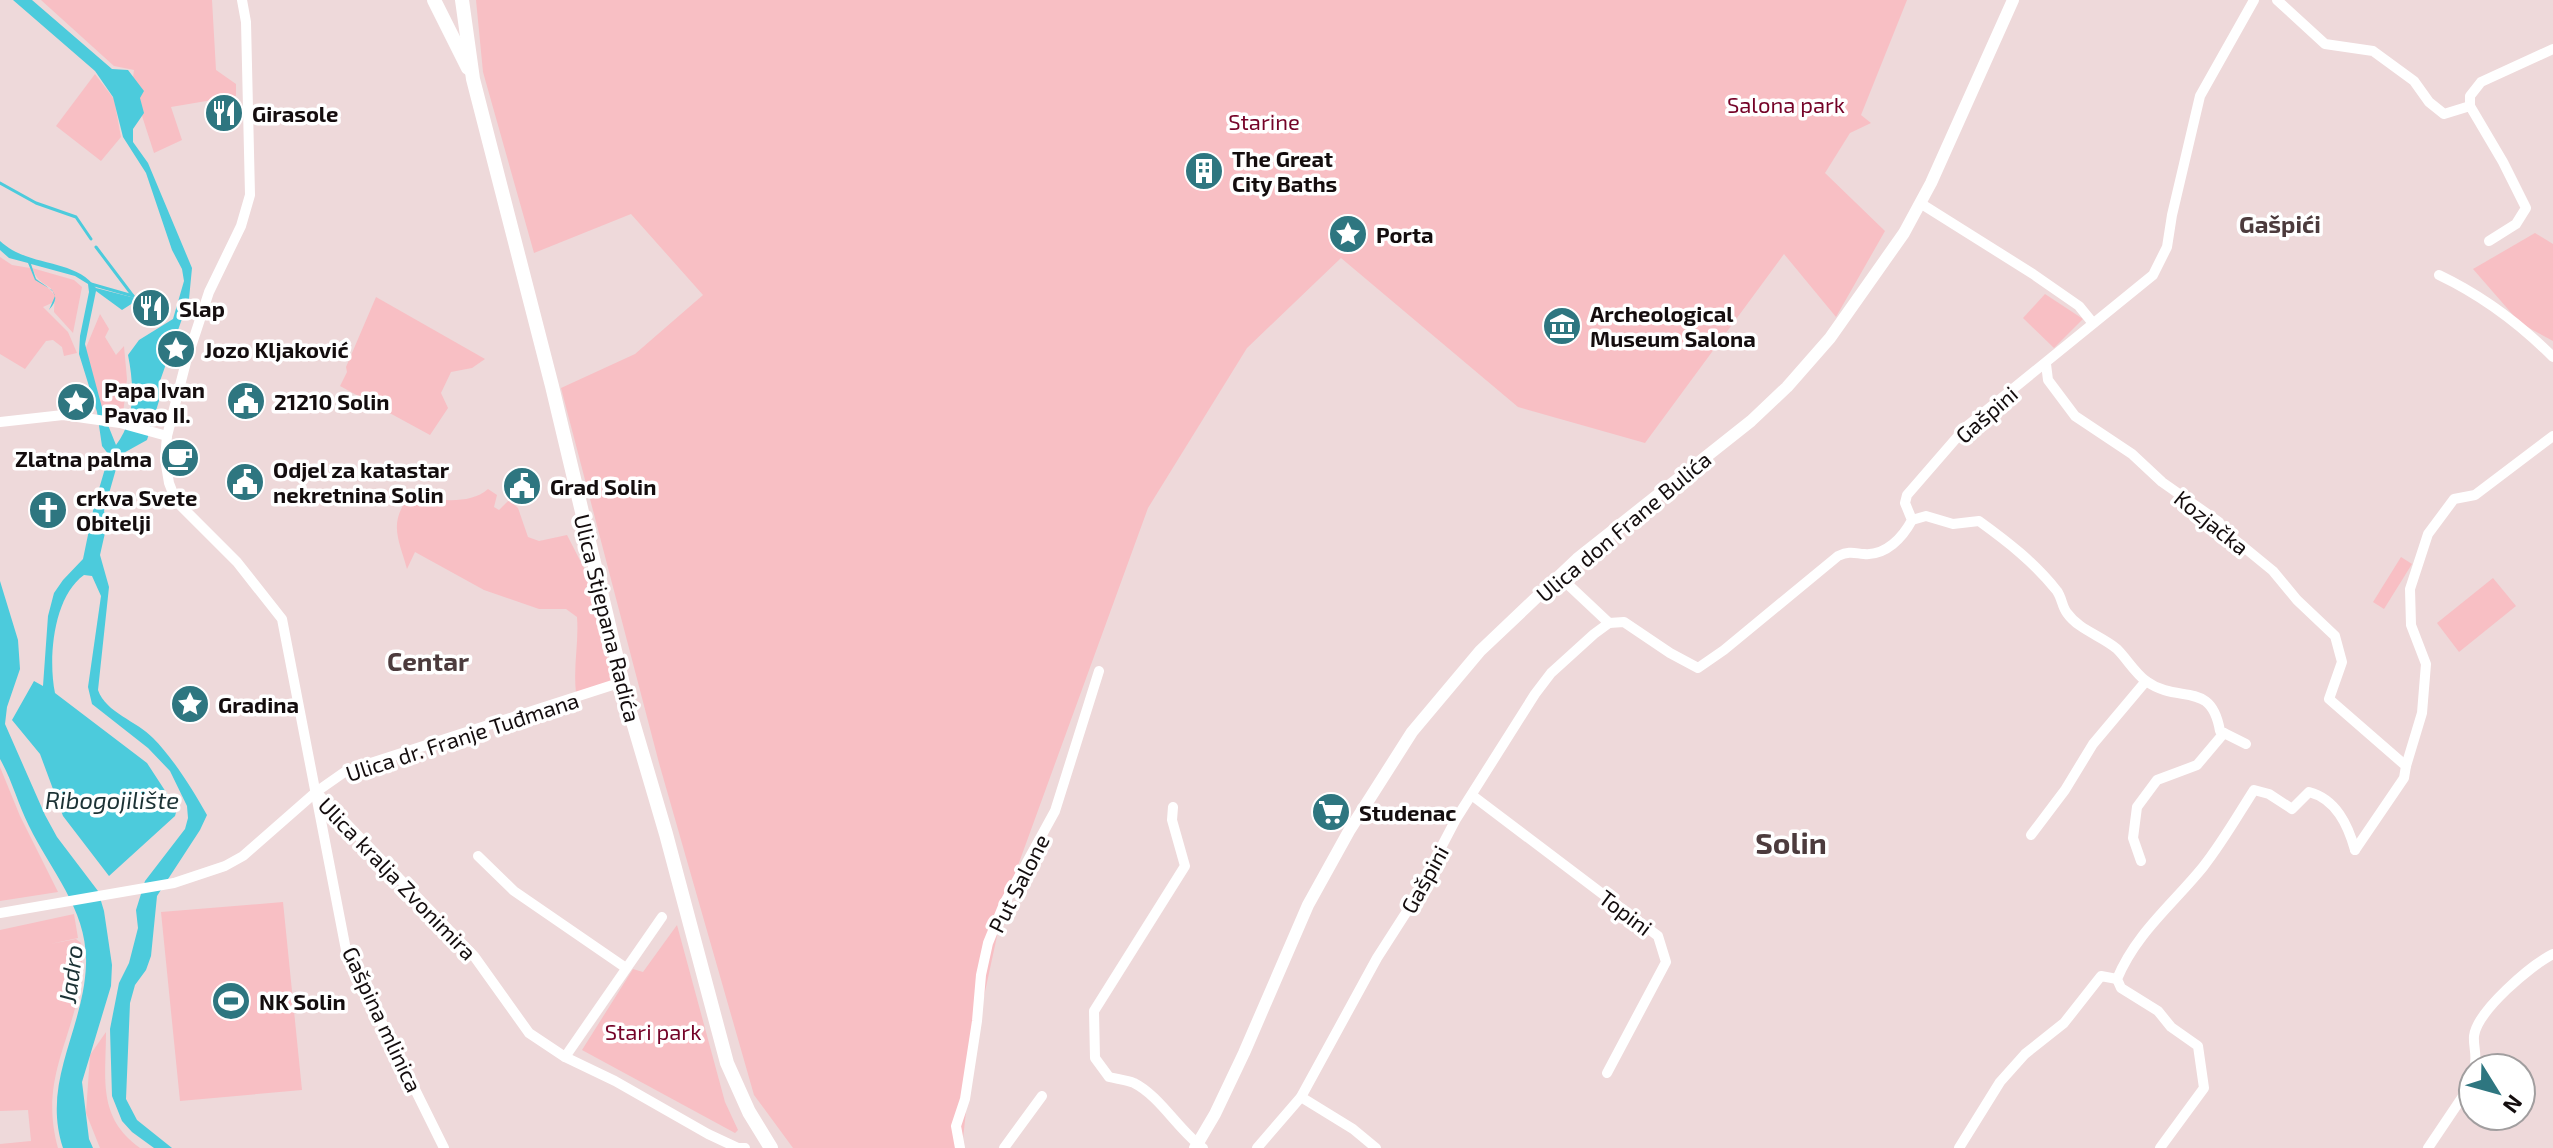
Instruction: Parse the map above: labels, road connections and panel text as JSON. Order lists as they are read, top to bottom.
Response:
{
  "streets": {
    "main road": ["Ulica Stjepana Radića"],
    "street": [
      "Gašpini",
      "Kozjačka",
      "Ulica don Frane Bulića",
      "Ulica dr. Franje Tuđmana",
      "Ulica kralja Zvonimira",
      "Put Salone",
      "Topini",
      "Gašpina mlinica"
    ]
  },
  "crossings": [
    ["Gašpini", "Kozjačka"],
    ["Gašpini", "Topini"],
    ["Ulica Stjepana Radića", "Ulica dr. Franje Tuđmana"],
    ["Ulica Stjepana Radića", "Ulica kralja Zvonimira"],
    ["Ulica dr. Franje Tuđmana", "Ulica kralja Zvonimira"],
    ["Ulica dr. Franje Tuđmana", "Gašpina mlinica"],
    ["Ulica kralja Zvonimira", "Gašpina mlinica"]
  ],
  "districts": ["Gašpići", "Centar", "Solin"],
  "water": ["Ribogojilište", "Jadro"],
  "parks": ["Salona park", "Starine", "Stari park"],
  "places": {
    "restaurant": ["Girasole", "Slap"],
    "building": ["The Great City Baths"],
    "place": [
      "Porta",
      "Jozo Kljaković",
      "Papa Ivan Pavao II.",
      "Gradina"
    ],
    "museum": ["Archeological Museum Salona"],
    "public building": ["21210 Solin", "Odjel za katastar nekretnina Solin", "Grad Solin"],
    "cafe": ["Zlatna palma"],
    "church": ["crkva Svete Obitelji"],
    "supermarket": ["Studenac"],
    "sports": ["NK Solin"]
  },
  "north": "bottom right"
}
